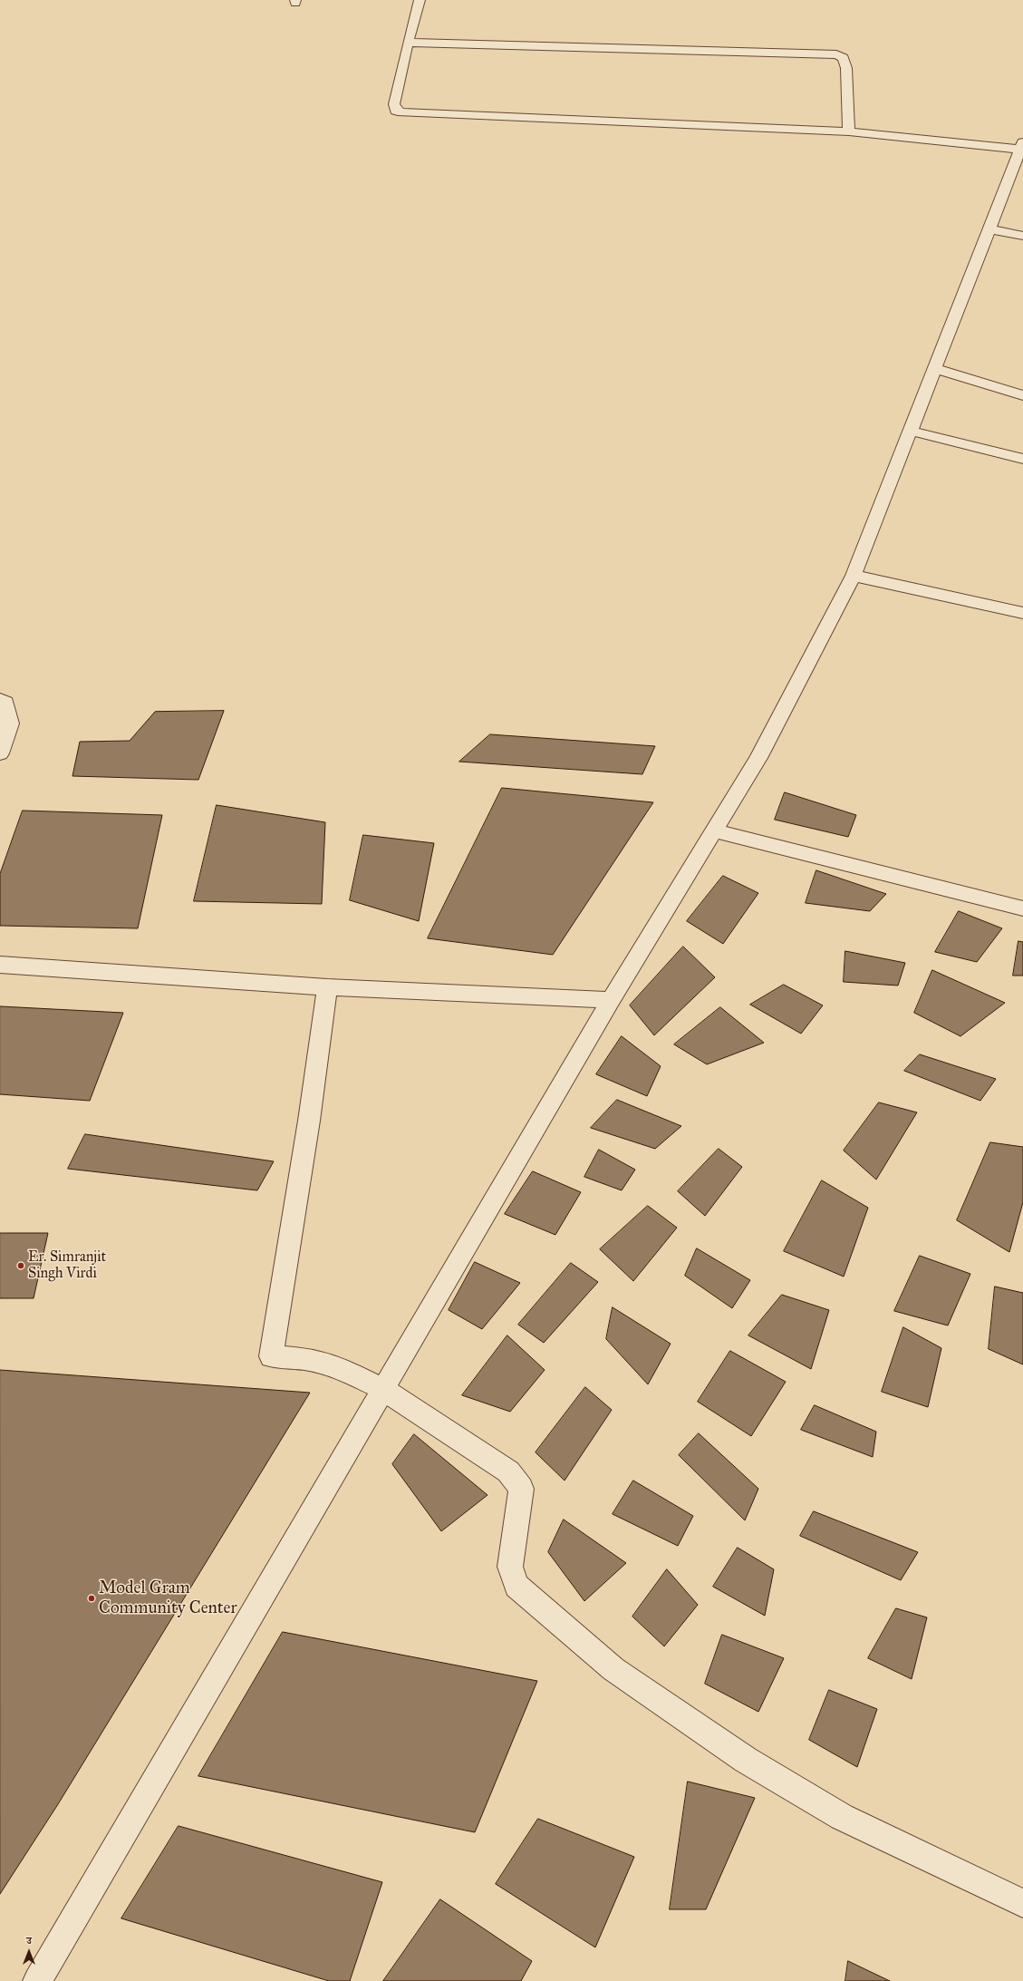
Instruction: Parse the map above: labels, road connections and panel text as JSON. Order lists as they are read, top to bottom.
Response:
{
  "places": ["Er. Simranjit Singh Virdi", "Model Gram Community Center"],
  "north": "top"
}
